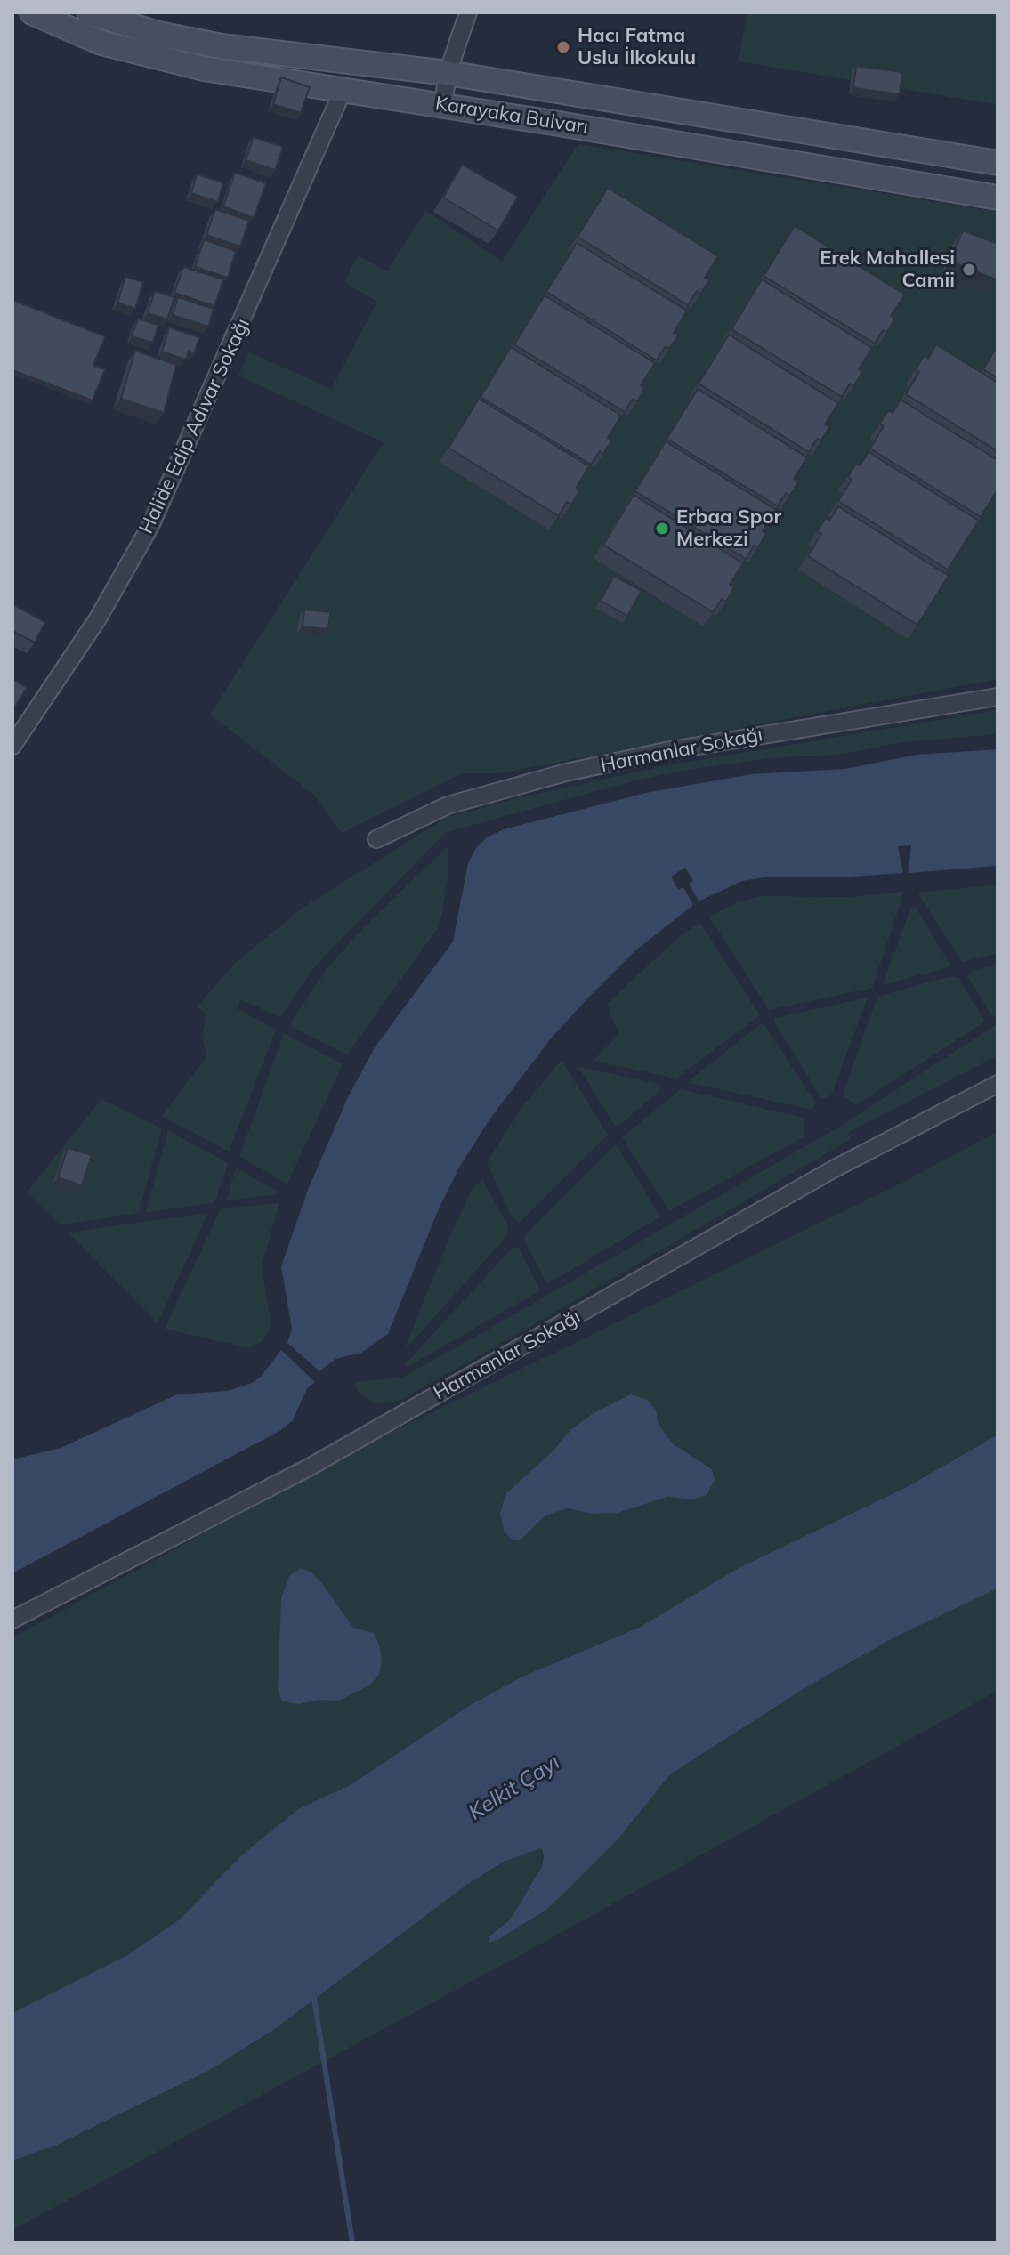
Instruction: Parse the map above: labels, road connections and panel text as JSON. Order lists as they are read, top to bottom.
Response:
{
  "streets": {
    "main road": ["Karayaka Bulvarı"],
    "street": ["Halide Edip Adıvar Sokağı", "Harmanlar Sokağı"]
  },
  "crossings": [
    ["Karayaka Bulvarı", "Halide Edip Adıvar Sokağı"]
  ],
  "water": ["Kelkit Çayı"],
  "places": ["Hacı Fatma Uslu İlkokulu", "Erek Mahallesi Camii", "Erbaa Spor Merkezi"]
}
